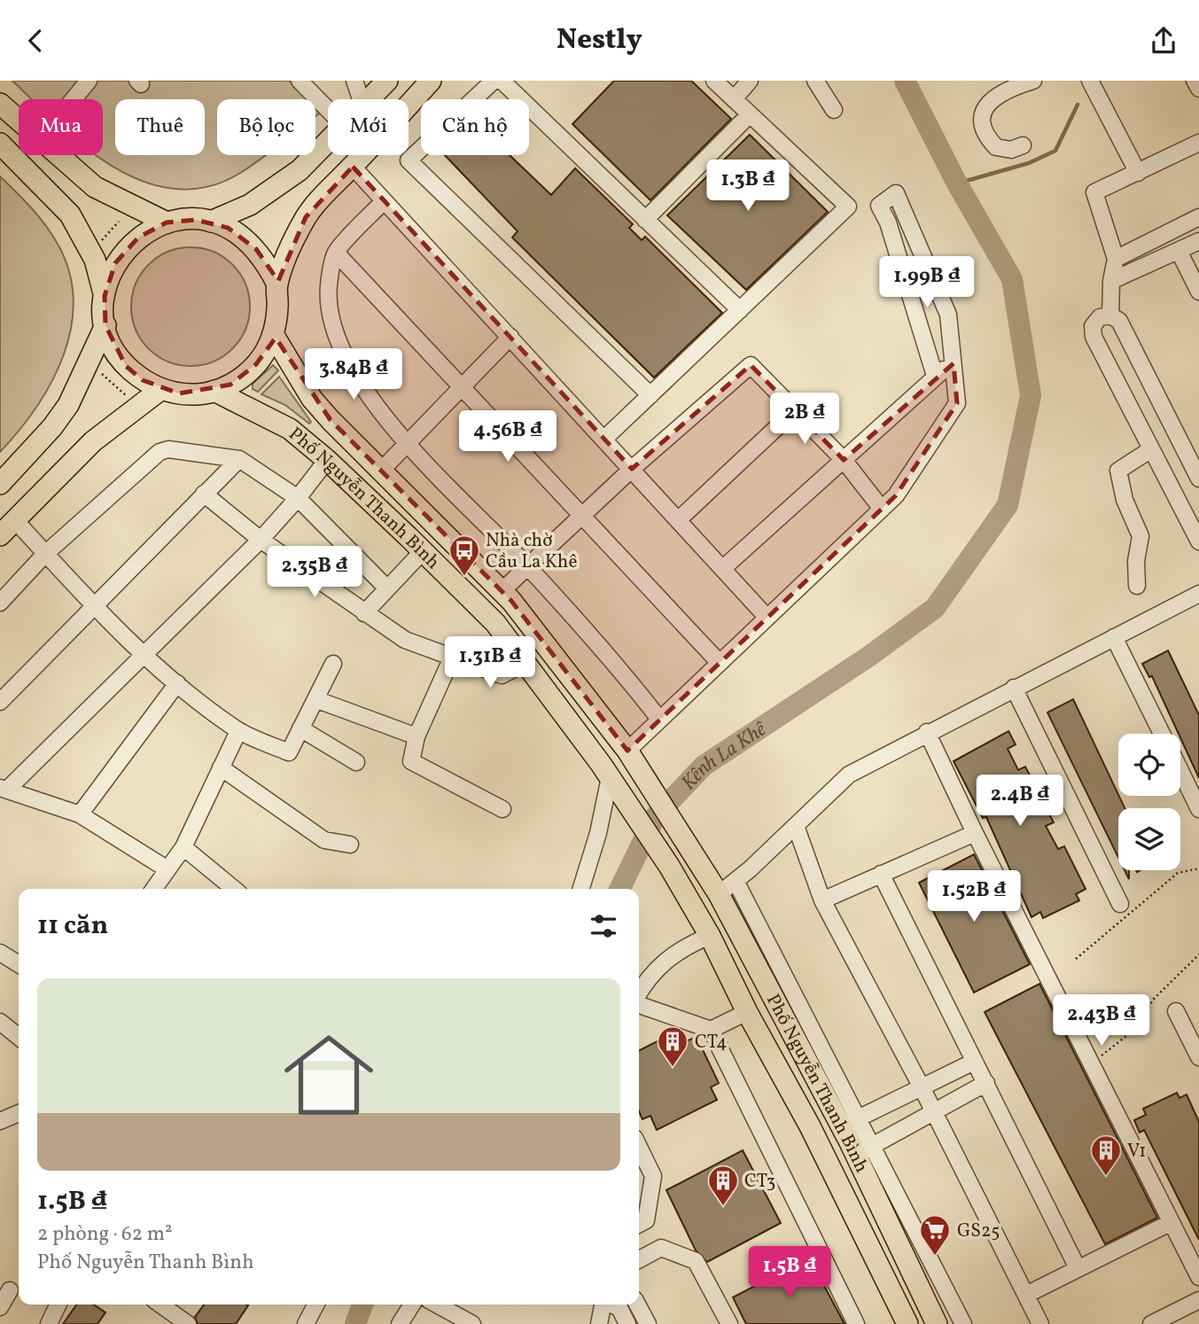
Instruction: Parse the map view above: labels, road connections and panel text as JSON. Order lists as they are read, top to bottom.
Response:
{
  "streets": {
    "main road": ["Phố Nguyễn Thanh Bình"]
  },
  "water": ["Kênh La Khê"],
  "places": {
    "bus stop": ["Nhà chờ Cầu La Khê"],
    "building": ["CT4", "V1", "CT3"],
    "supermarket": ["GS25"]
  },
  "page": {
    "header": "Nestly",
    "chip": [
      "Mua",
      "Thuê",
      "Bộ lọc",
      "Mới",
      "Căn hộ"
    ],
    "price": [
      "1.3B ₫",
      "1.99B ₫",
      "3.84B ₫",
      "2B ₫",
      "4.56B ₫",
      "2.35B ₫",
      "1.31B ₫",
      "2.4B ₫",
      "1.52B ₫",
      "2.43B ₫",
      "1.5B ₫"
    ],
    "heading": "11 căn",
    "list": [
      {
        "name": "1.5B ₫",
        "note": "2 phòng · 62 m² · Phố Nguyễn Thanh Bình"
      }
    ]
  }
}
